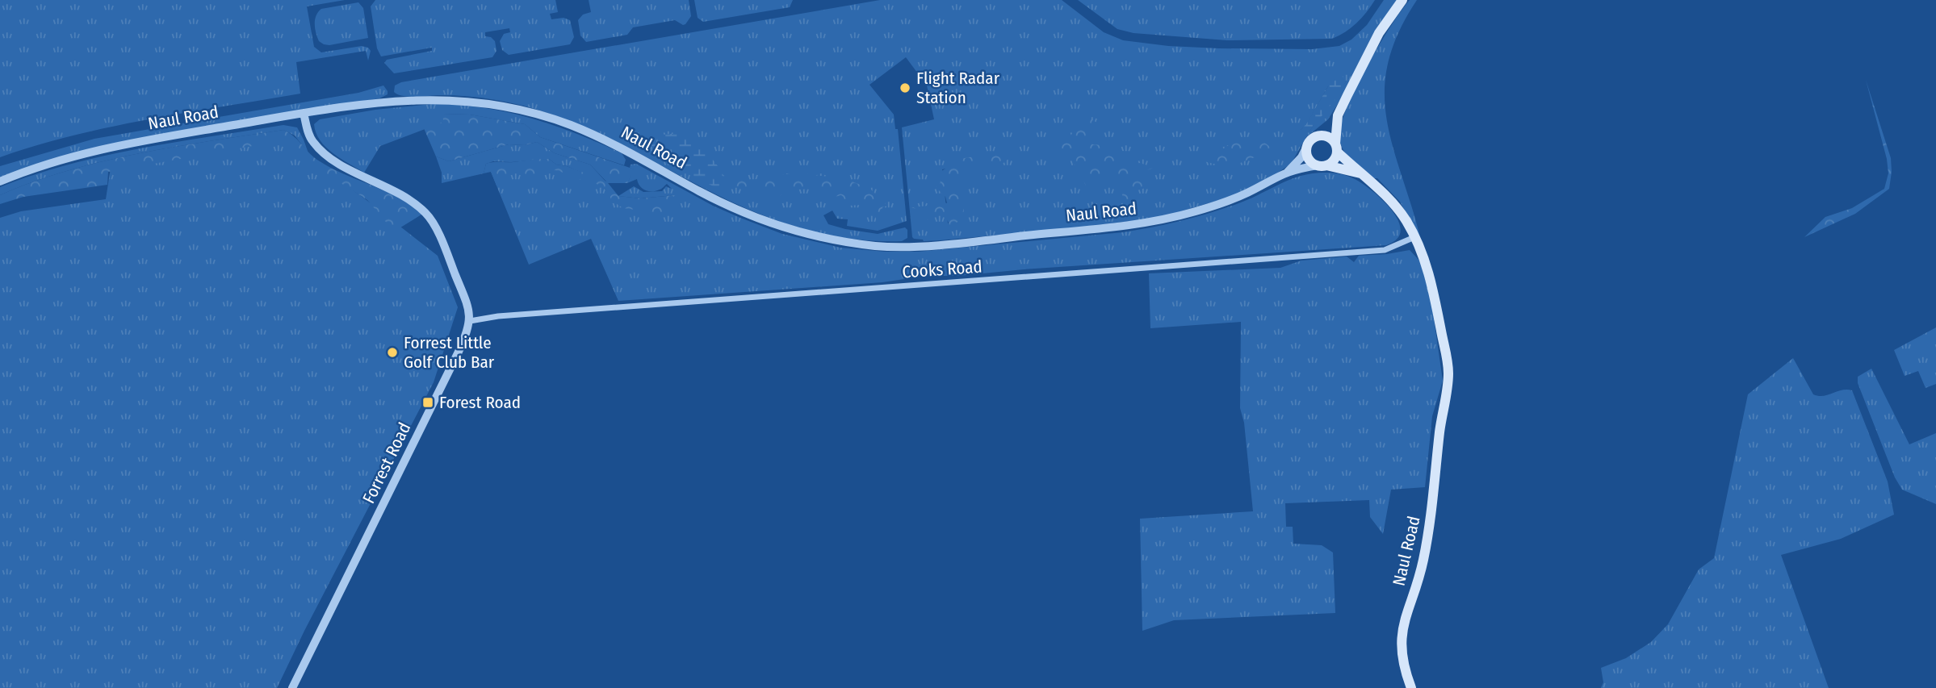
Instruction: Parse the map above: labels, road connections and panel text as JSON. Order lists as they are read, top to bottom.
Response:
{
  "streets": {
    "main road": ["Naul Road"],
    "street": ["Cooks Road", "Forrest Road"]
  },
  "crossings": [
    ["Naul Road", "Cooks Road"],
    ["Cooks Road", "Forrest Road"]
  ],
  "places": {
    "other": ["Flight Radar Station", "Forrest Little Golf Club Bar"],
    "transit": ["Forest Road"]
  }
}
